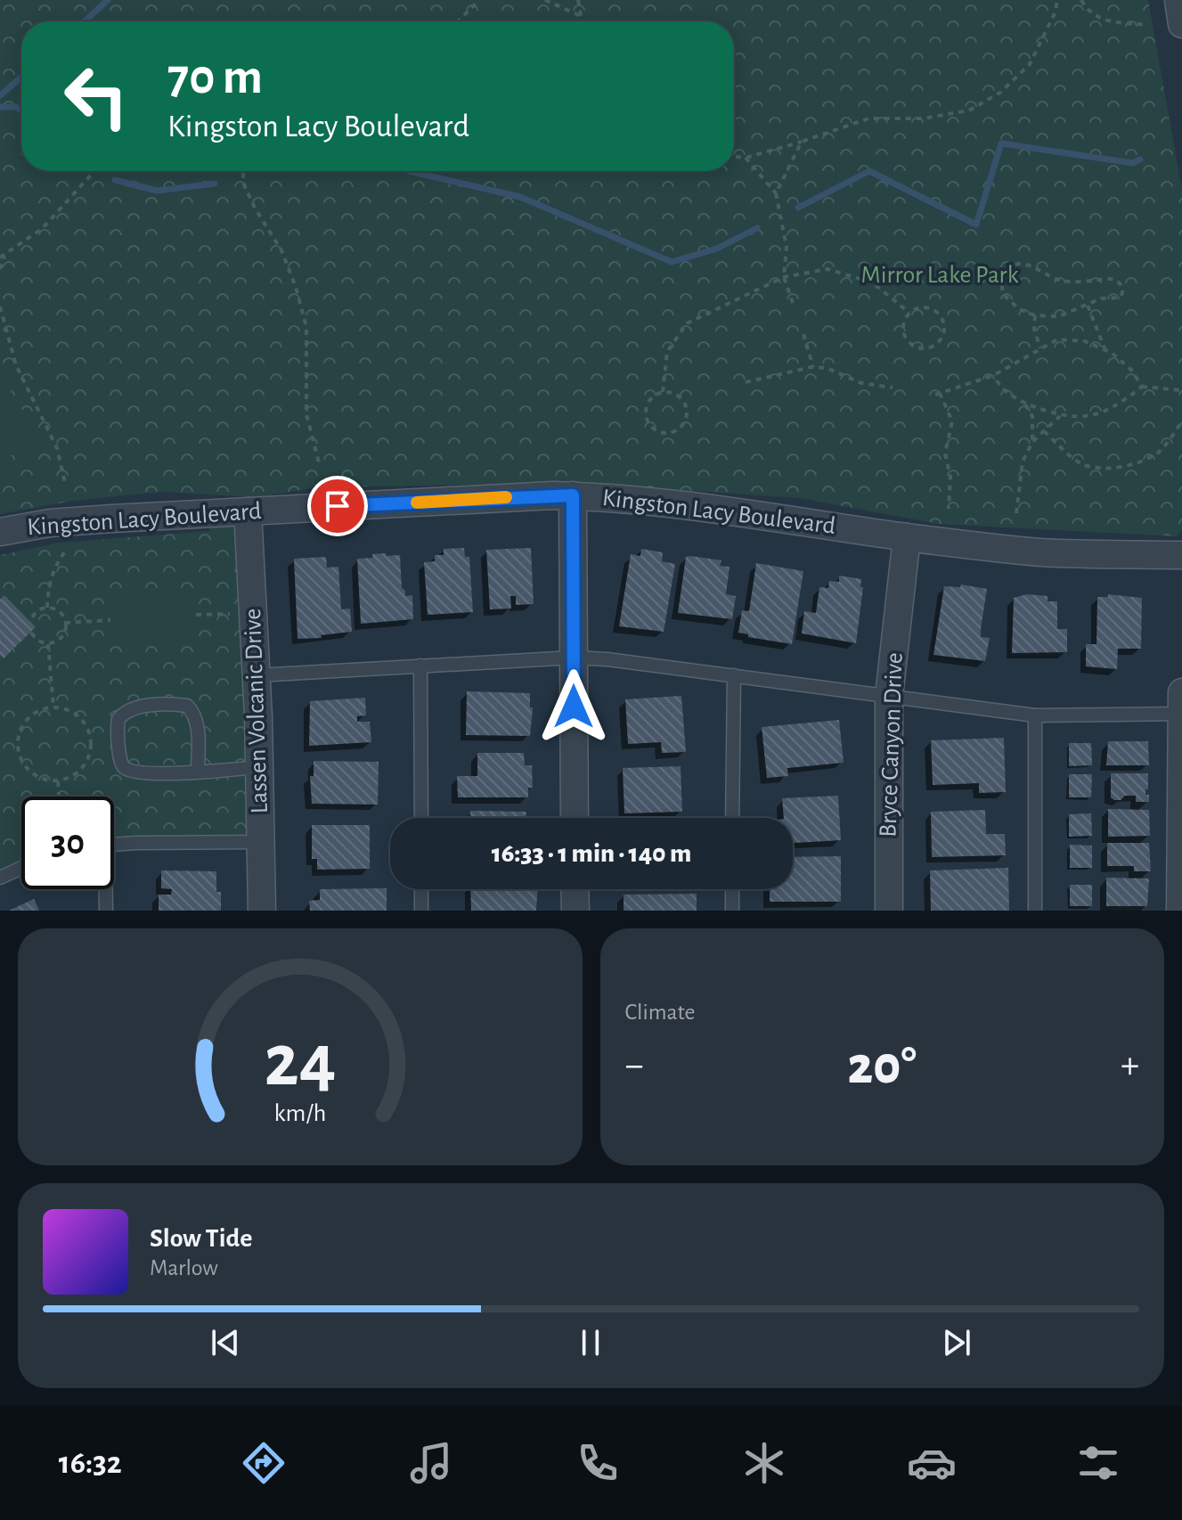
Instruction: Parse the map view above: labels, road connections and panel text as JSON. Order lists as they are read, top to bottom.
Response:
{
  "streets": {
    "street": ["Kingston Lacy Boulevard", "Lassen Volcanic Drive", "Bryce Canyon Drive"]
  },
  "crossings": [
    ["Kingston Lacy Boulevard", "Lassen Volcanic Drive"],
    ["Kingston Lacy Boulevard", "Bryce Canyon Drive"]
  ],
  "parks": ["Mirror Lake Park"],
  "page": {
    "turn": ["70 m", "Kingston Lacy Boulevard"],
    "limit": "30",
    "trip": "16:33 · 1 min · 140 m",
    "tile": "Climate",
    "heat": ["−", "20°", "+"],
    "song": ["Slow Tide", "Marlow"],
    "tabs": "16:32",
    "gauge": ["24", "km/h"]
  }
}
